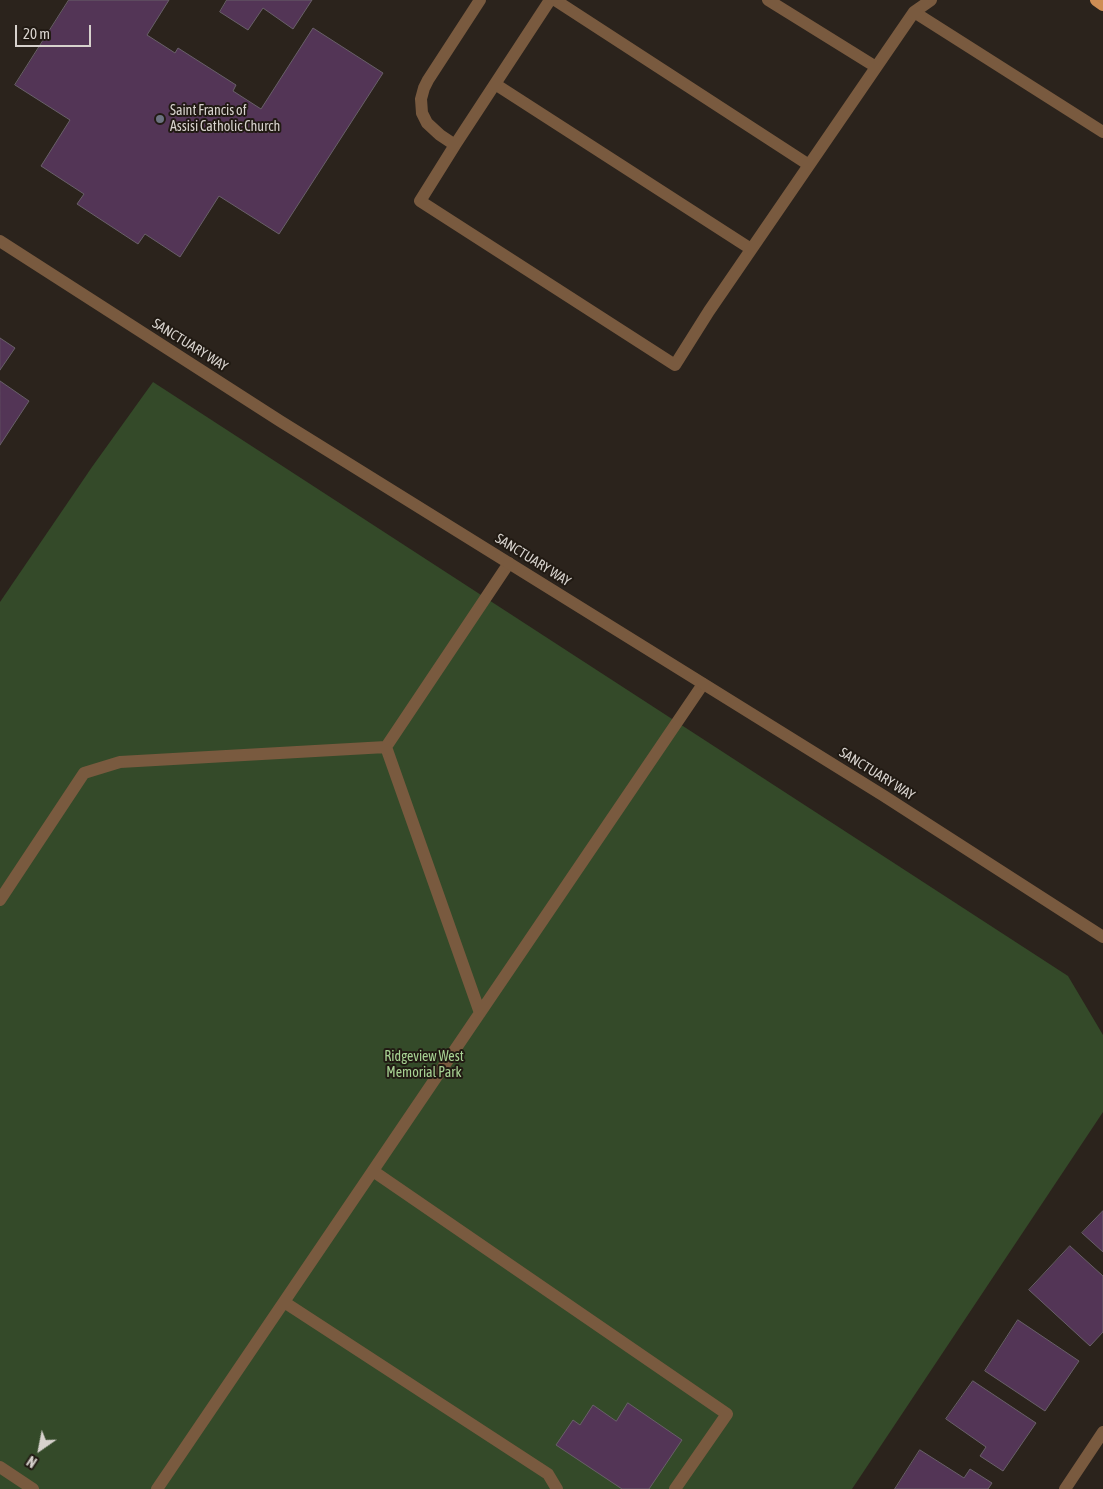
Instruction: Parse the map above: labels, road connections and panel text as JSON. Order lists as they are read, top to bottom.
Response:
{
  "streets": {
    "street": ["SANCTUARY WAY"]
  },
  "parks": ["Ridgeview West Memorial Park"],
  "places": ["Saint Francis of Assisi Catholic Church"],
  "scale_bar": "20 m",
  "north": "bottom left"
}
